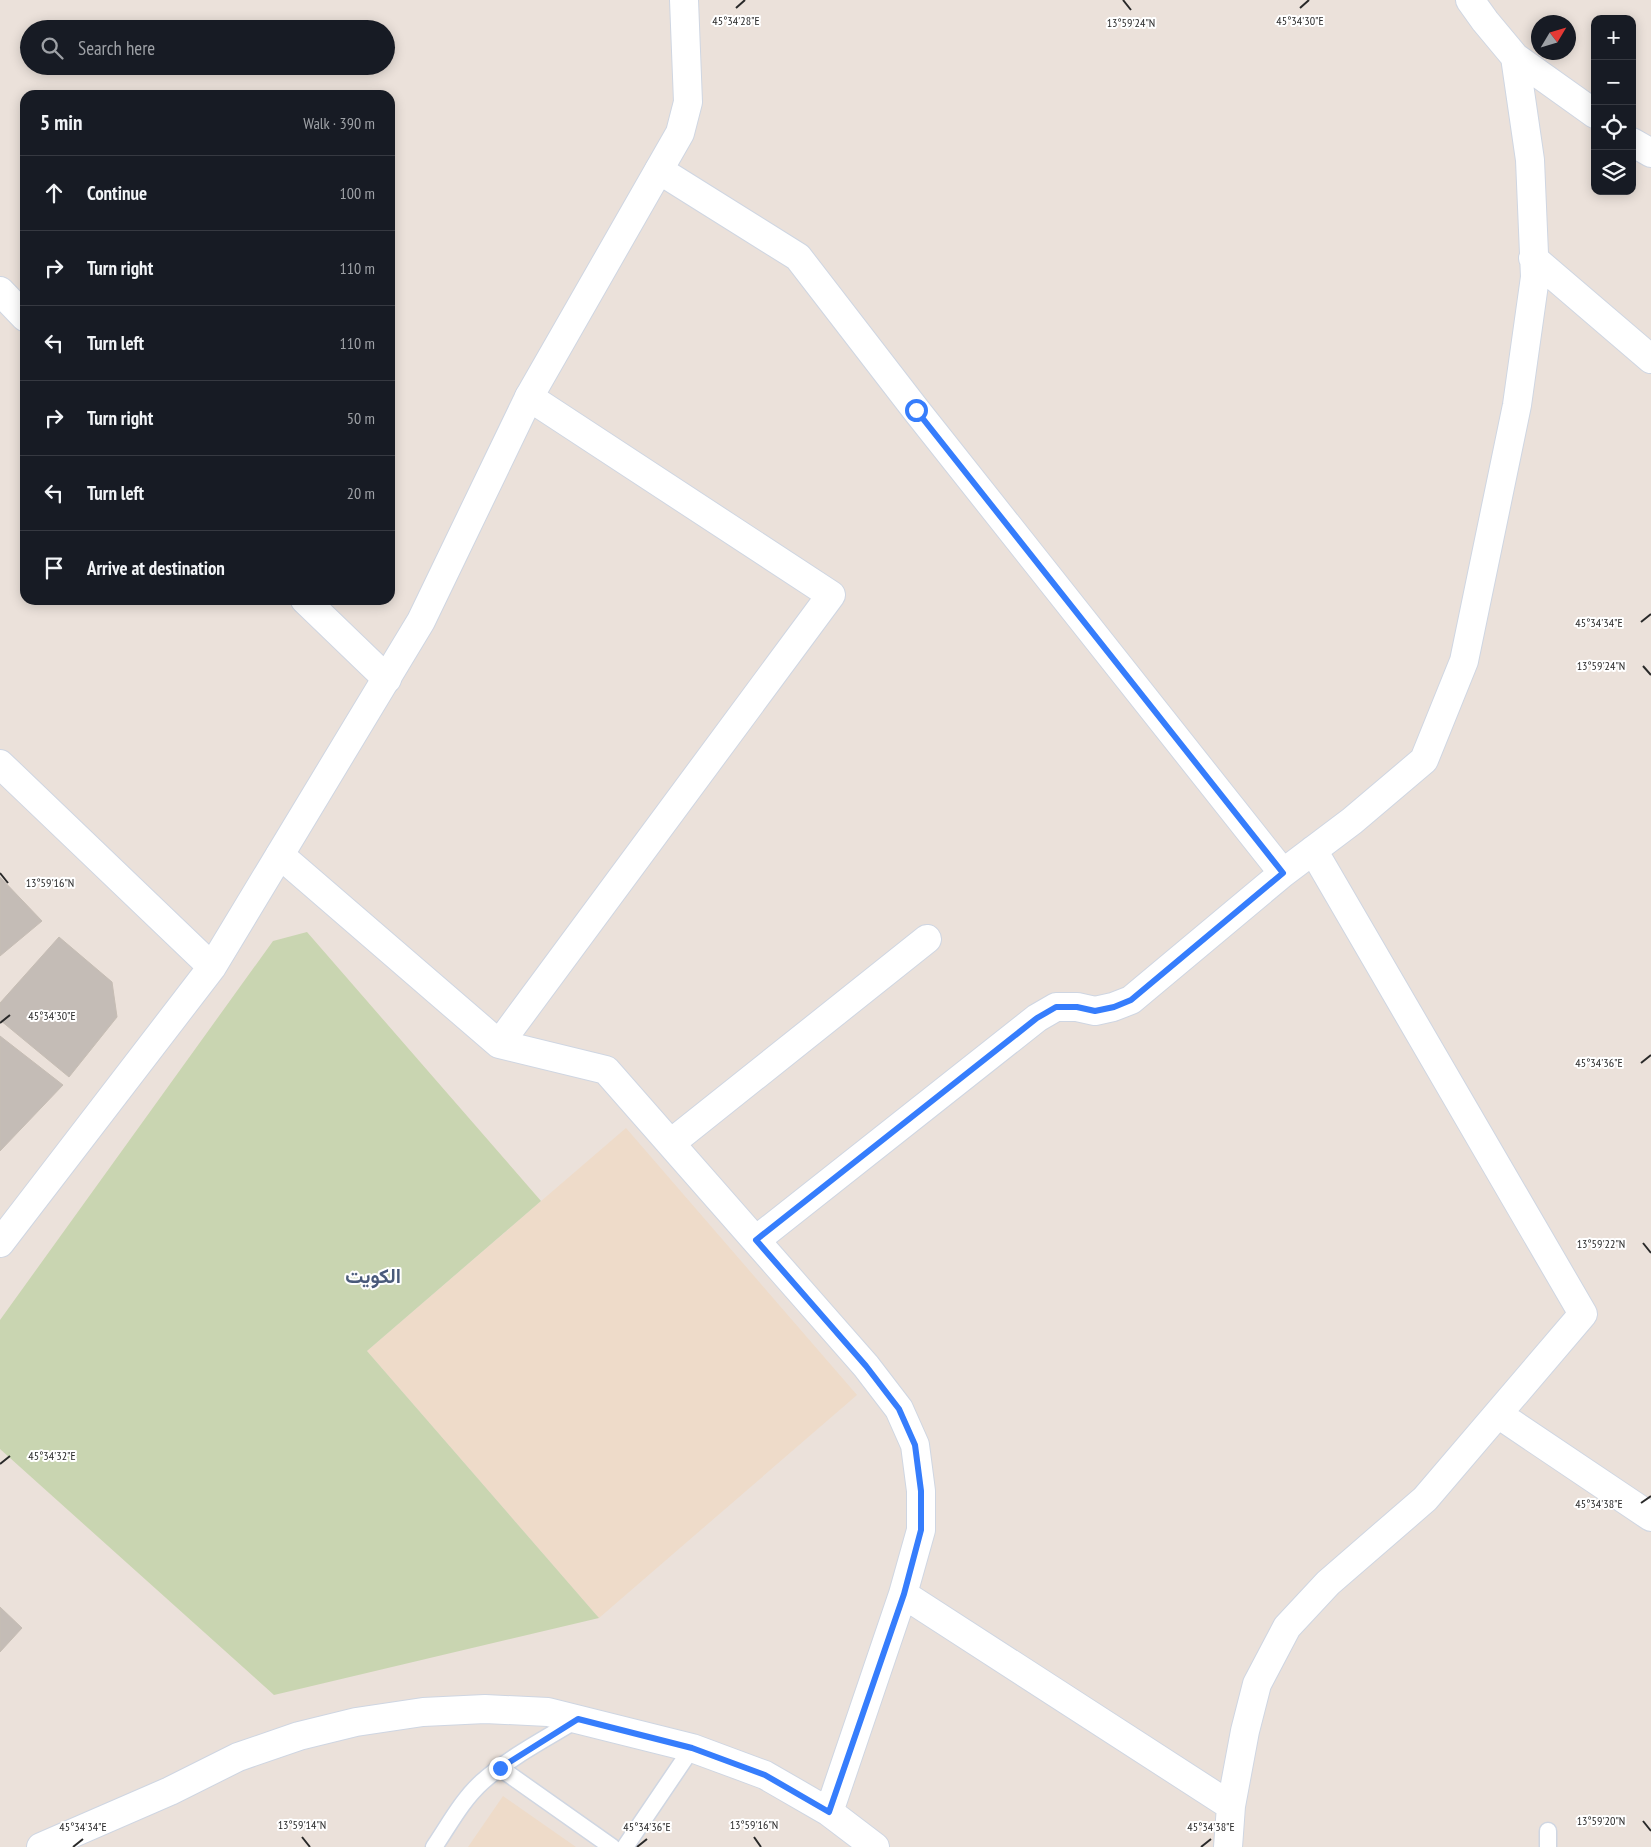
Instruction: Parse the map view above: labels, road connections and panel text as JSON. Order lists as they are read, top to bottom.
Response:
{
  "districts": ["الكويت"],
  "north": "top right",
  "page": {
    "map_buttons": ["+", "−"],
    "search": "Search here",
    "heading": ["5 min", "Walk · 390 m"],
    "list": [
      ["Continue", "100 m"],
      ["Turn right", "110 m"],
      ["Turn left", "110 m"],
      ["Turn right", "50 m"],
      ["Turn left", "20 m"],
      "Arrive at destination"
    ]
  },
  "coordinates": [
    "45°34'28\"E",
    "45°34'30\"E",
    "13°59'24\"N",
    "45°34'34\"E",
    "13°59'16\"N",
    "45°34'36\"E",
    "13°59'22\"N",
    "45°34'32\"E",
    "45°34'38\"E",
    "13°59'20\"N",
    "13°59'14\"N"
  ]
}
